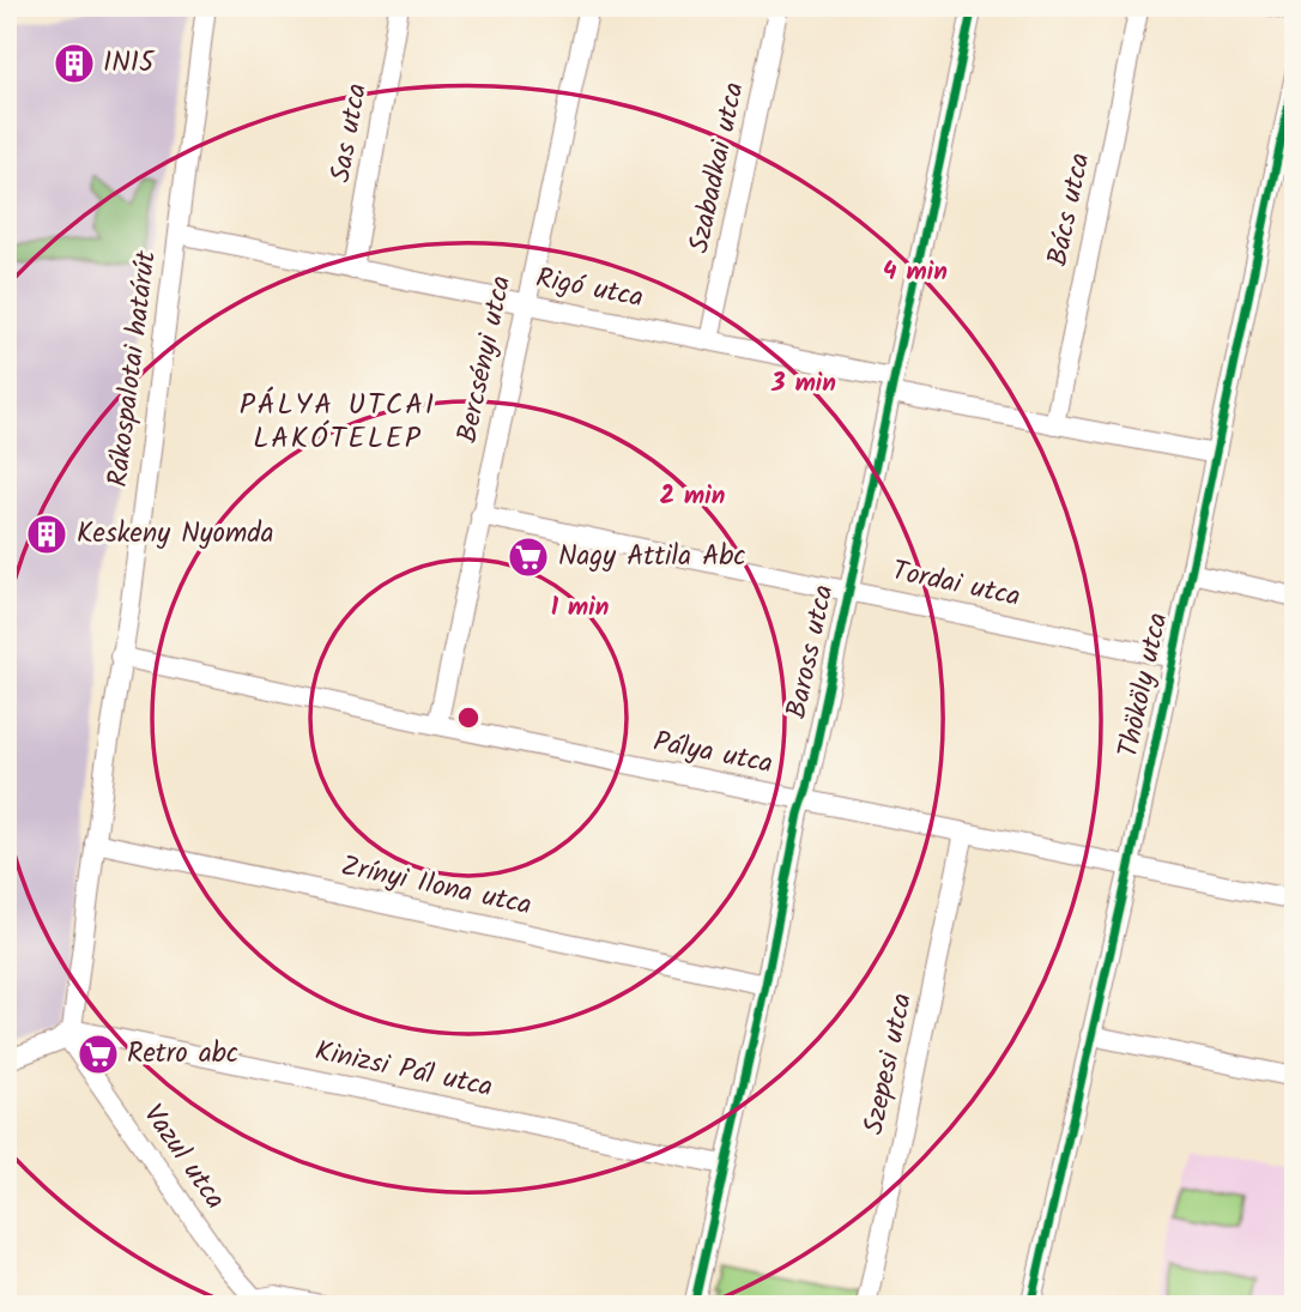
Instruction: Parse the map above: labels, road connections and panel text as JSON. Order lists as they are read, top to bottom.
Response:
{
  "streets": {
    "street": [
      "Sas utca",
      "Szabadkai utca",
      "Bács utca",
      "Rigó utca",
      "Bercsényi utca",
      "Rákospalotai határút",
      "Tordai utca",
      "Baross utca",
      "Thököly utca",
      "Pálya utca",
      "Zrínyi Ilona utca",
      "Szepesi utca",
      "Kinizsi Pál utca",
      "Vazul utca"
    ]
  },
  "crossings": [
    ["Sas utca", "Rigó utca"],
    ["Szabadkai utca", "Rigó utca"],
    ["Bács utca", "Rigó utca"],
    ["Rigó utca", "Bercsényi utca"],
    ["Rigó utca", "Rákospalotai határút"],
    ["Rigó utca", "Baross utca"],
    ["Rigó utca", "Thököly utca"],
    ["Bercsényi utca", "Tordai utca"],
    ["Bercsényi utca", "Pálya utca"],
    ["Rákospalotai határút", "Pálya utca"],
    ["Rákospalotai határút", "Zrínyi Ilona utca"],
    ["Rákospalotai határút", "Kinizsi Pál utca"],
    ["Rákospalotai határút", "Vazul utca"],
    ["Tordai utca", "Baross utca"],
    ["Tordai utca", "Thököly utca"],
    ["Baross utca", "Pálya utca"],
    ["Baross utca", "Zrínyi Ilona utca"],
    ["Baross utca", "Kinizsi Pál utca"],
    ["Thököly utca", "Pálya utca"],
    ["Pálya utca", "Szepesi utca"],
    ["Kinizsi Pál utca", "Vazul utca"]
  ],
  "districts": ["PÁLYA UTCAI LAKÓTELEP"],
  "places": {
    "building": ["IN15", "Keskeny Nyomda"],
    "supermarket": ["Nagy Attila Abc", "Retro abc"]
  },
  "rings": [
    "4 min",
    "3 min",
    "2 min",
    "1 min"
  ]
}
